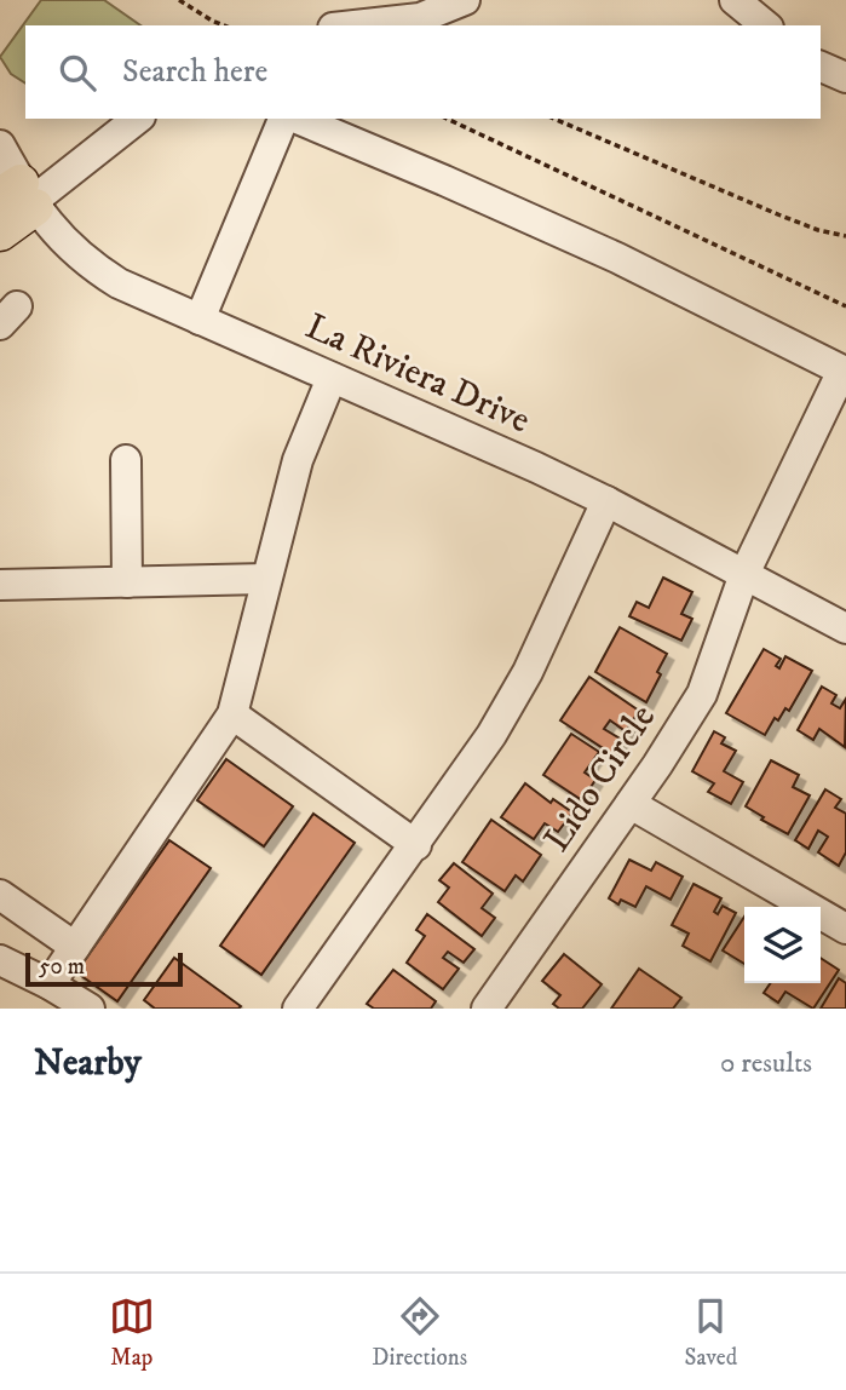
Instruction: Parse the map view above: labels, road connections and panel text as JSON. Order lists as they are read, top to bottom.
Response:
{
  "streets": {
    "street": ["La Riviera Drive", "Lido Circle"]
  },
  "crossings": [
    ["La Riviera Drive", "Lido Circle"]
  ],
  "scale_bar": "50 m",
  "page": {
    "search": "Search here",
    "scale": "50 m",
    "heading": ["Nearby", "0 results"],
    "nav": ["Map", "Directions", "Saved"]
  }
}
